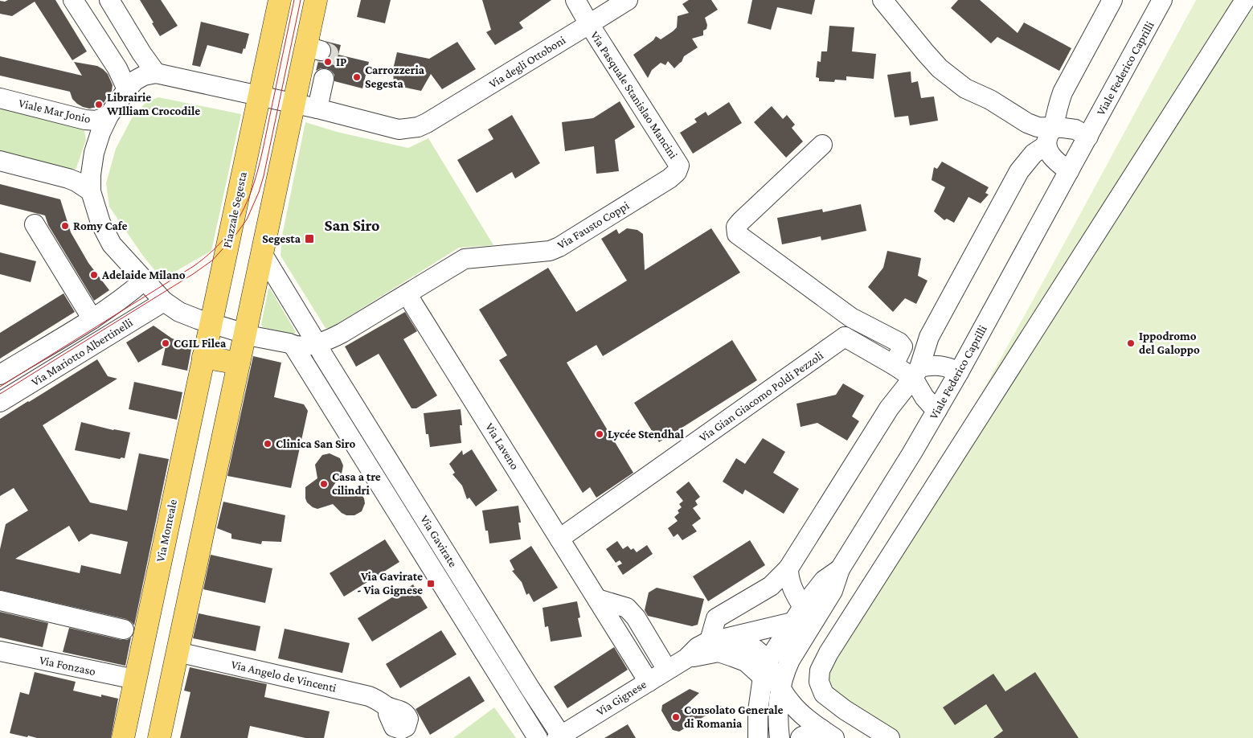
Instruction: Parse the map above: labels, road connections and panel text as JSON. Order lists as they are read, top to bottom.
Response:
{
  "streets": {
    "main road": ["Piazzale Segesta", "Via Monreale"],
    "street": [
      "Via degli Ottoboni",
      "Viale Federico Caprilli",
      "Via Pasquale Stanislao Mancini",
      "Viale Mar Jonio",
      "Via Fausto Coppi",
      "Via Mariotto Albertinelli",
      "Via Gian Giacomo Poldi Pezzoli",
      "Via Laveno",
      "Via Gavirate",
      "Via Fonzaso",
      "Via Angelo de Vincenti",
      "Via Gignese"
    ]
  },
  "crossings": [
    ["Via degli Ottoboni", "Via Pasquale Stanislao Mancini"],
    ["Viale Federico Caprilli", "Via Gignese"],
    ["Via Pasquale Stanislao Mancini", "Via Fausto Coppi"],
    ["Piazzale Segesta", "Via Monreale"],
    ["Via Fausto Coppi", "Via Laveno"],
    ["Via Gian Giacomo Poldi Pezzoli", "Via Laveno"],
    ["Via Laveno", "Via Gignese"],
    ["Via Monreale", "Via Fonzaso"],
    ["Via Gavirate", "Via Gignese"]
  ],
  "districts": ["San Siro"],
  "places": {
    "other": [
      "IP",
      "Carrozzeria Segesta",
      "Librairie WIlliam Crocodile",
      "Romy Cafe",
      "Adelaide Milano",
      "CGIL Filea",
      "Ippodromo del Galoppo",
      "Lycée Stendhal",
      "Clinica San Siro",
      "Casa a tre cilindri",
      "Consolato Generale di Romania"
    ],
    "transit": ["Segesta", "Via Gavirate - Via Gignese"]
  }
}
